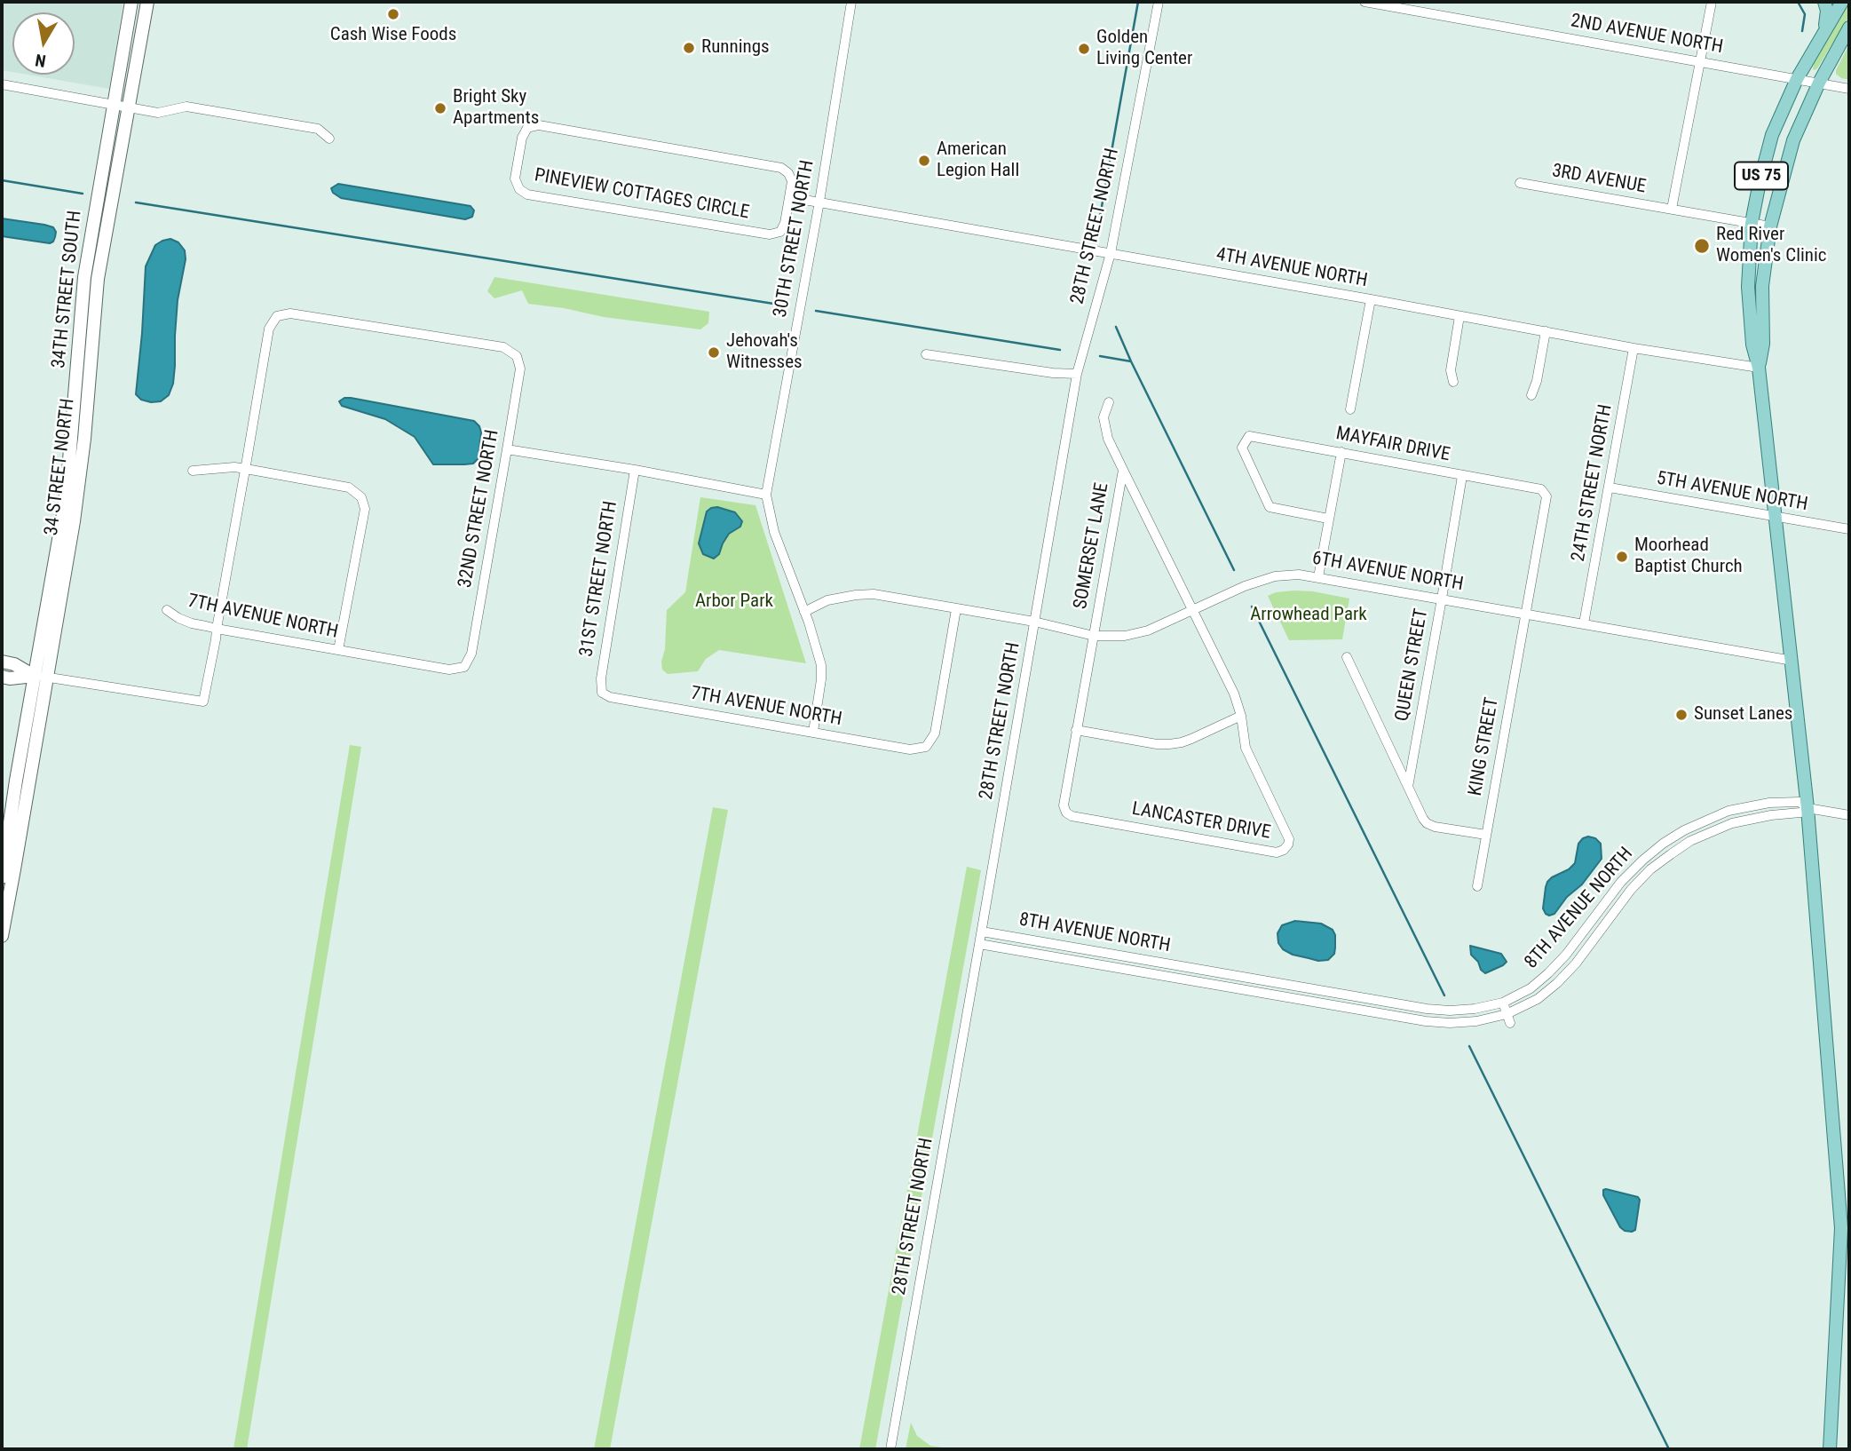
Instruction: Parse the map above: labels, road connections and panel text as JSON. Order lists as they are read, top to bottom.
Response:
{
  "streets": {
    "main road": ["US 75", "34TH STREET SOUTH", "34 STREET NORTH"],
    "street": [
      "2ND AVENUE NORTH",
      "3RD AVENUE",
      "PINEVIEW COTTAGES CIRCLE",
      "28TH STREET NORTH",
      "30TH STREET NORTH",
      "4TH AVENUE NORTH",
      "MAYFAIR DRIVE",
      "24TH STREET NORTH",
      "5TH AVENUE NORTH",
      "32ND STREET NORTH",
      "SOMERSET LANE",
      "6TH AVENUE NORTH",
      "31ST STREET NORTH",
      "7TH AVENUE NORTH",
      "QUEEN STREET",
      "KING STREET",
      "LANCASTER DRIVE",
      "8TH AVENUE NORTH"
    ]
  },
  "crossings": [
    ["2ND AVENUE NORTH", "US 75"],
    ["US 75", "3RD AVENUE"],
    ["US 75", "4TH AVENUE NORTH"],
    ["US 75", "5TH AVENUE NORTH"],
    ["US 75", "6TH AVENUE NORTH"],
    ["US 75", "8TH AVENUE NORTH"],
    ["28TH STREET NORTH", "4TH AVENUE NORTH"],
    ["28TH STREET NORTH", "6TH AVENUE NORTH"],
    ["28TH STREET NORTH", "8TH AVENUE NORTH"],
    ["30TH STREET NORTH", "4TH AVENUE NORTH"],
    ["30TH STREET NORTH", "6TH AVENUE NORTH"],
    ["30TH STREET NORTH", "7TH AVENUE NORTH"],
    ["4TH AVENUE NORTH", "24TH STREET NORTH"],
    ["34TH STREET SOUTH", "34 STREET NORTH"],
    ["MAYFAIR DRIVE", "6TH AVENUE NORTH"],
    ["MAYFAIR DRIVE", "QUEEN STREET"],
    ["MAYFAIR DRIVE", "KING STREET"],
    ["24TH STREET NORTH", "5TH AVENUE NORTH"],
    ["24TH STREET NORTH", "6TH AVENUE NORTH"],
    ["32ND STREET NORTH", "7TH AVENUE NORTH"],
    ["SOMERSET LANE", "6TH AVENUE NORTH"],
    ["SOMERSET LANE", "LANCASTER DRIVE"],
    ["6TH AVENUE NORTH", "7TH AVENUE NORTH"],
    ["6TH AVENUE NORTH", "QUEEN STREET"],
    ["6TH AVENUE NORTH", "KING STREET"],
    ["6TH AVENUE NORTH", "LANCASTER DRIVE"],
    ["31ST STREET NORTH", "7TH AVENUE NORTH"]
  ],
  "parks": ["Arbor Park", "Arrowhead Park"],
  "places": [
    "Cash Wise Foods",
    "Runnings",
    "Golden Living Center",
    "Bright Sky Apartments",
    "American Legion Hall",
    "Red River Women's Clinic",
    "Jehovah's Witnesses",
    "Moorhead Baptist Church",
    "Sunset Lanes"
  ],
  "north": "bottom"
}
